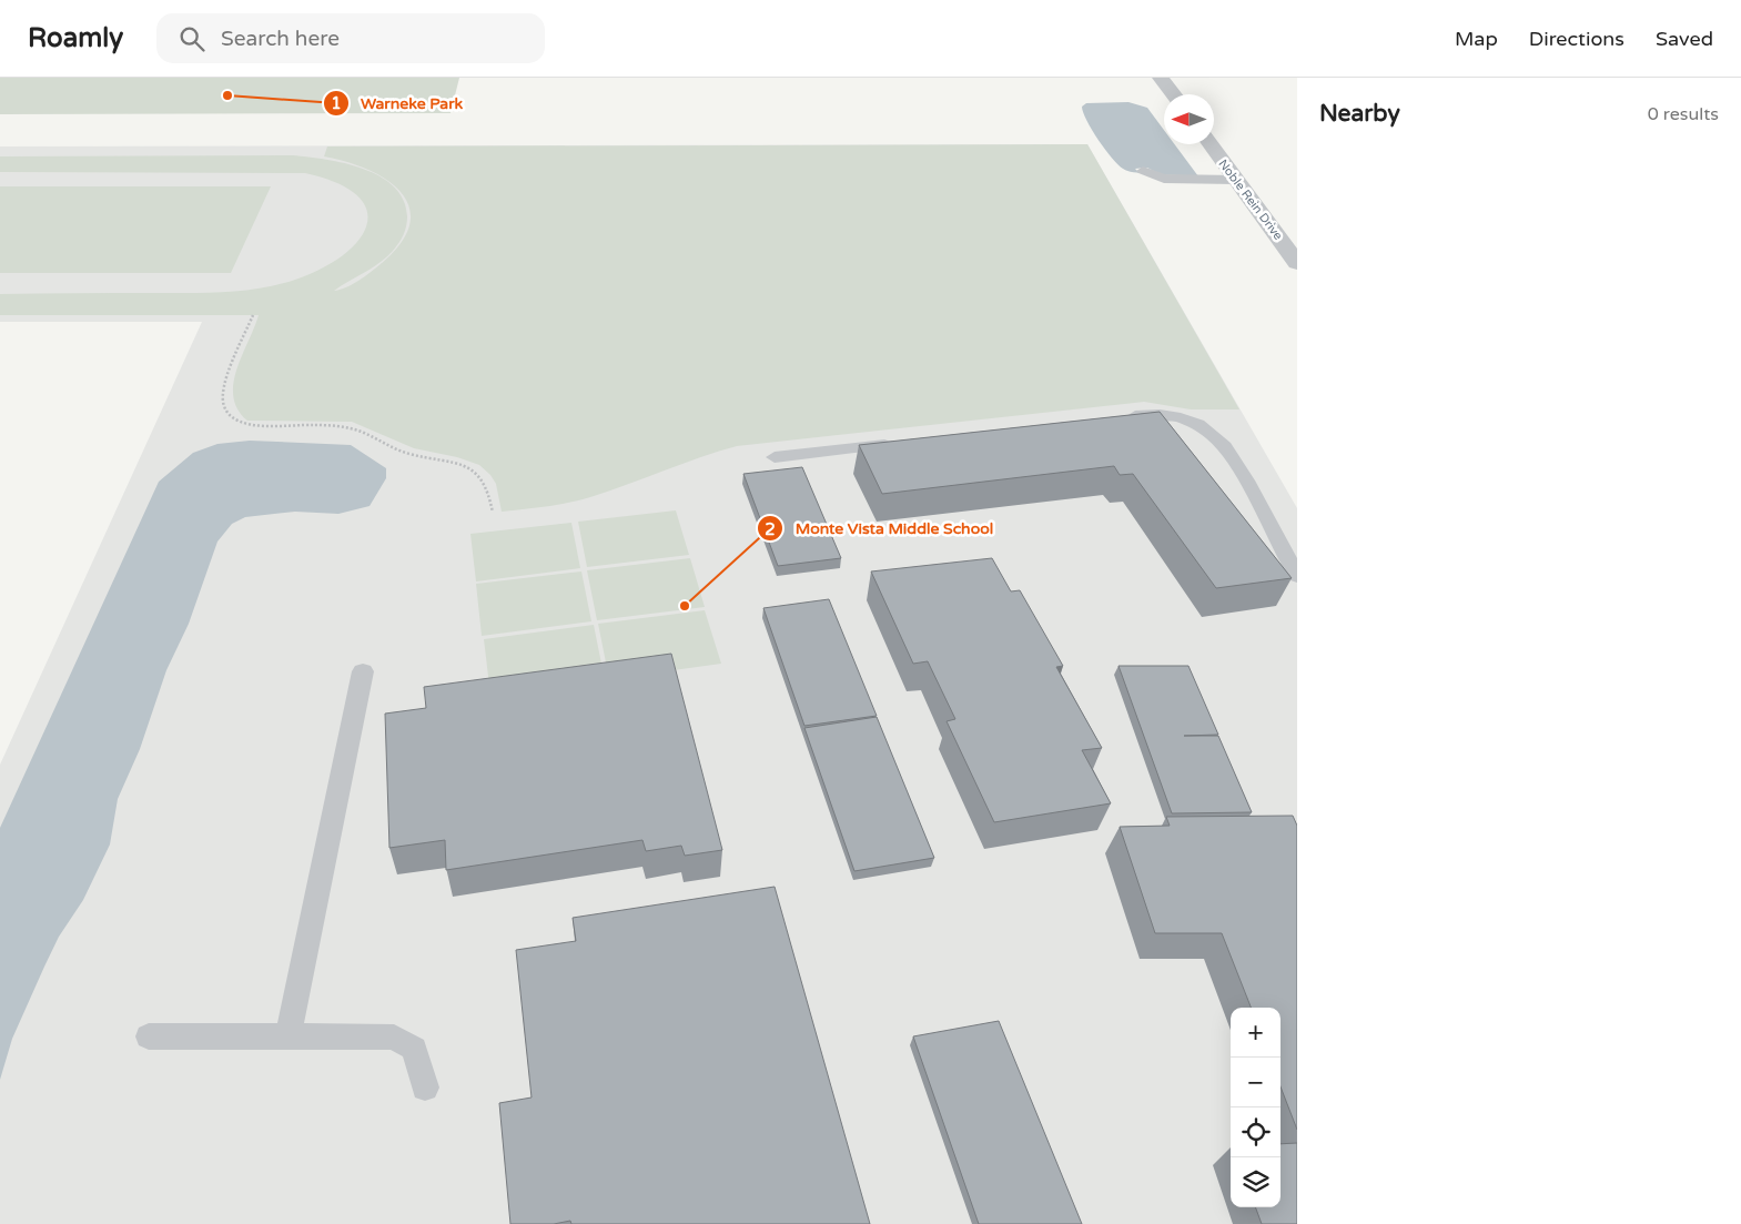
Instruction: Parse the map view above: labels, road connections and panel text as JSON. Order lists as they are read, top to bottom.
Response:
{
  "streets": {
    "street": ["Noble Rein Drive"]
  },
  "places": ["Warneke Park", "Monte Vista Middle School"],
  "north": "left",
  "page": {
    "header": "Roamly",
    "search": "Search here",
    "nav": ["Map", "Directions", "Saved"],
    "heading": ["Nearby", "0 results"],
    "map_buttons": ["+", "−"]
  }
}
